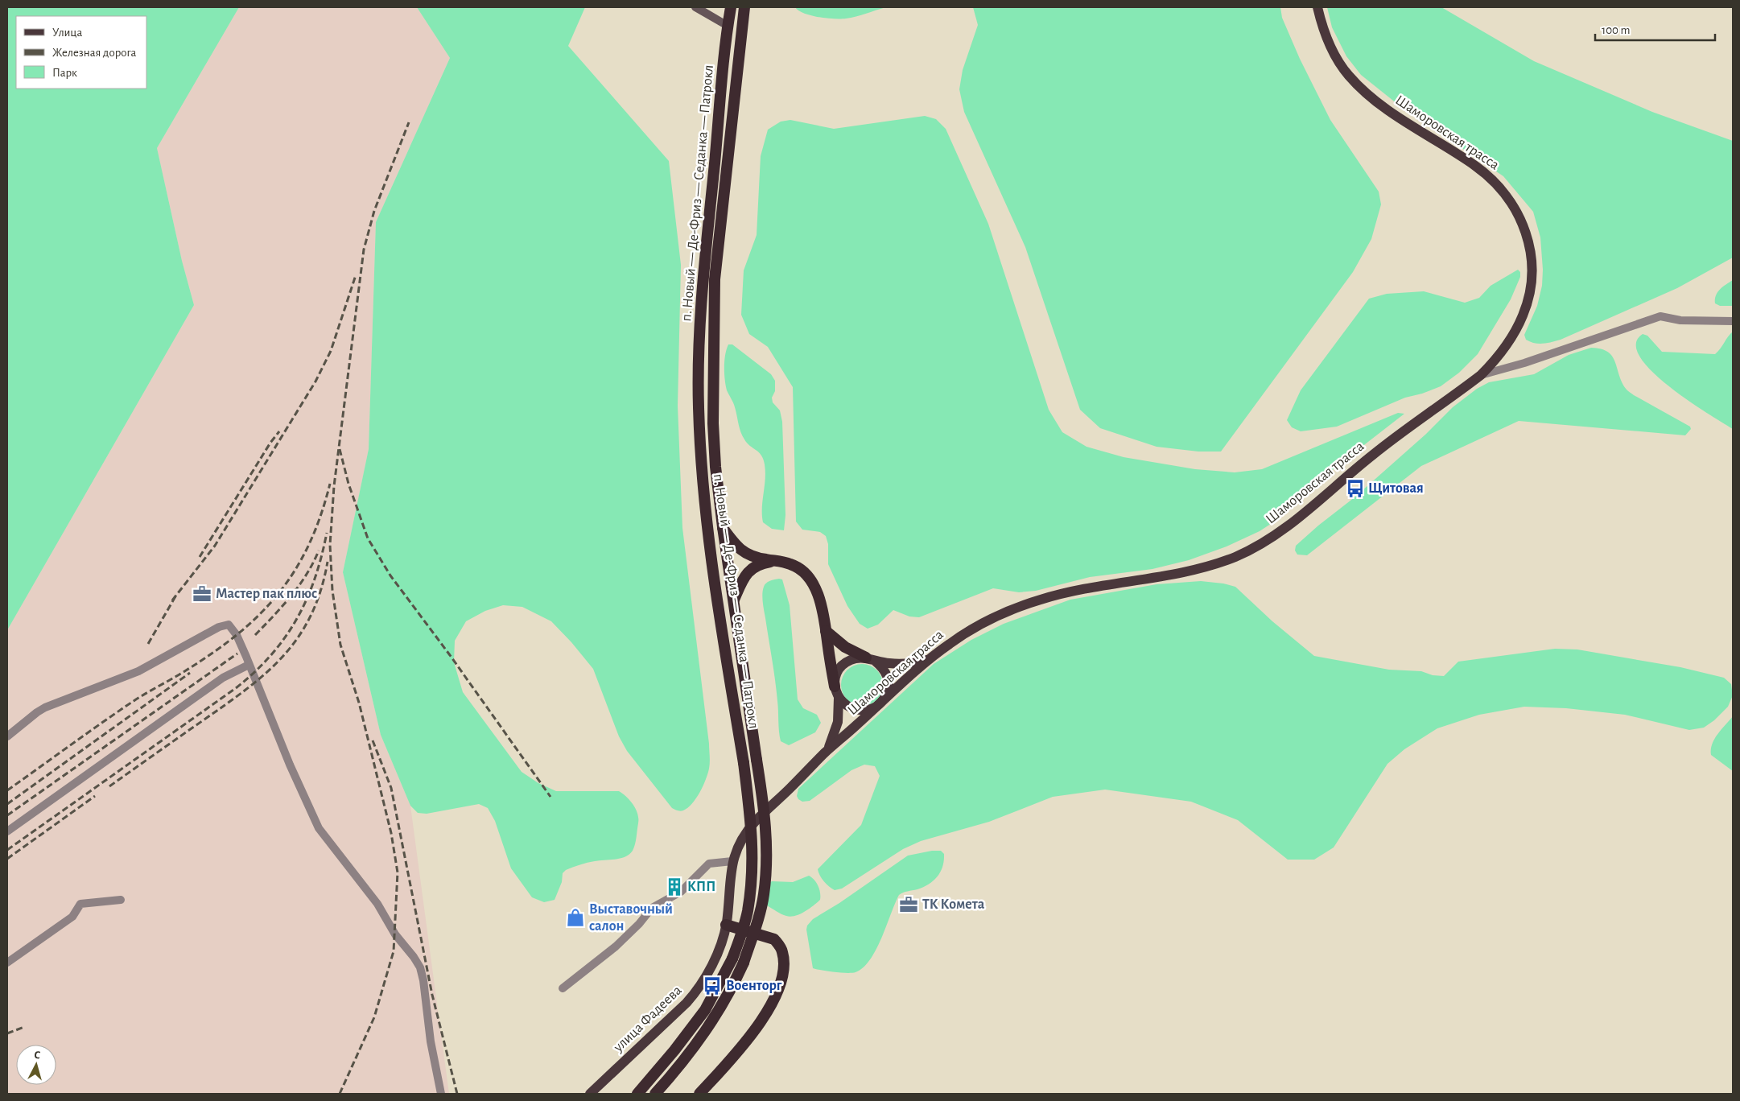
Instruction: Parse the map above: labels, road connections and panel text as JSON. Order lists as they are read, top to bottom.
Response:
{
  "streets": {
    "highway": ["п. Новый — Де-Фриз — Седанка — Патрокл"],
    "main road": ["Шаморовская трасса", "улица Фадеева"]
  },
  "crossings": [
    ["Шаморовская трасса", "улица Фадеева"]
  ],
  "places": {
    "bus stop": ["Щитовая", "Военторг"],
    "office": ["Мастер пак плюс", "ТК Комета"],
    "building": ["КПП"],
    "shop": ["Выставочный салон"]
  },
  "legend": ["Улица", "Железная дорога", "Парк"],
  "scale_bar": "100 m",
  "north": "top"
}
